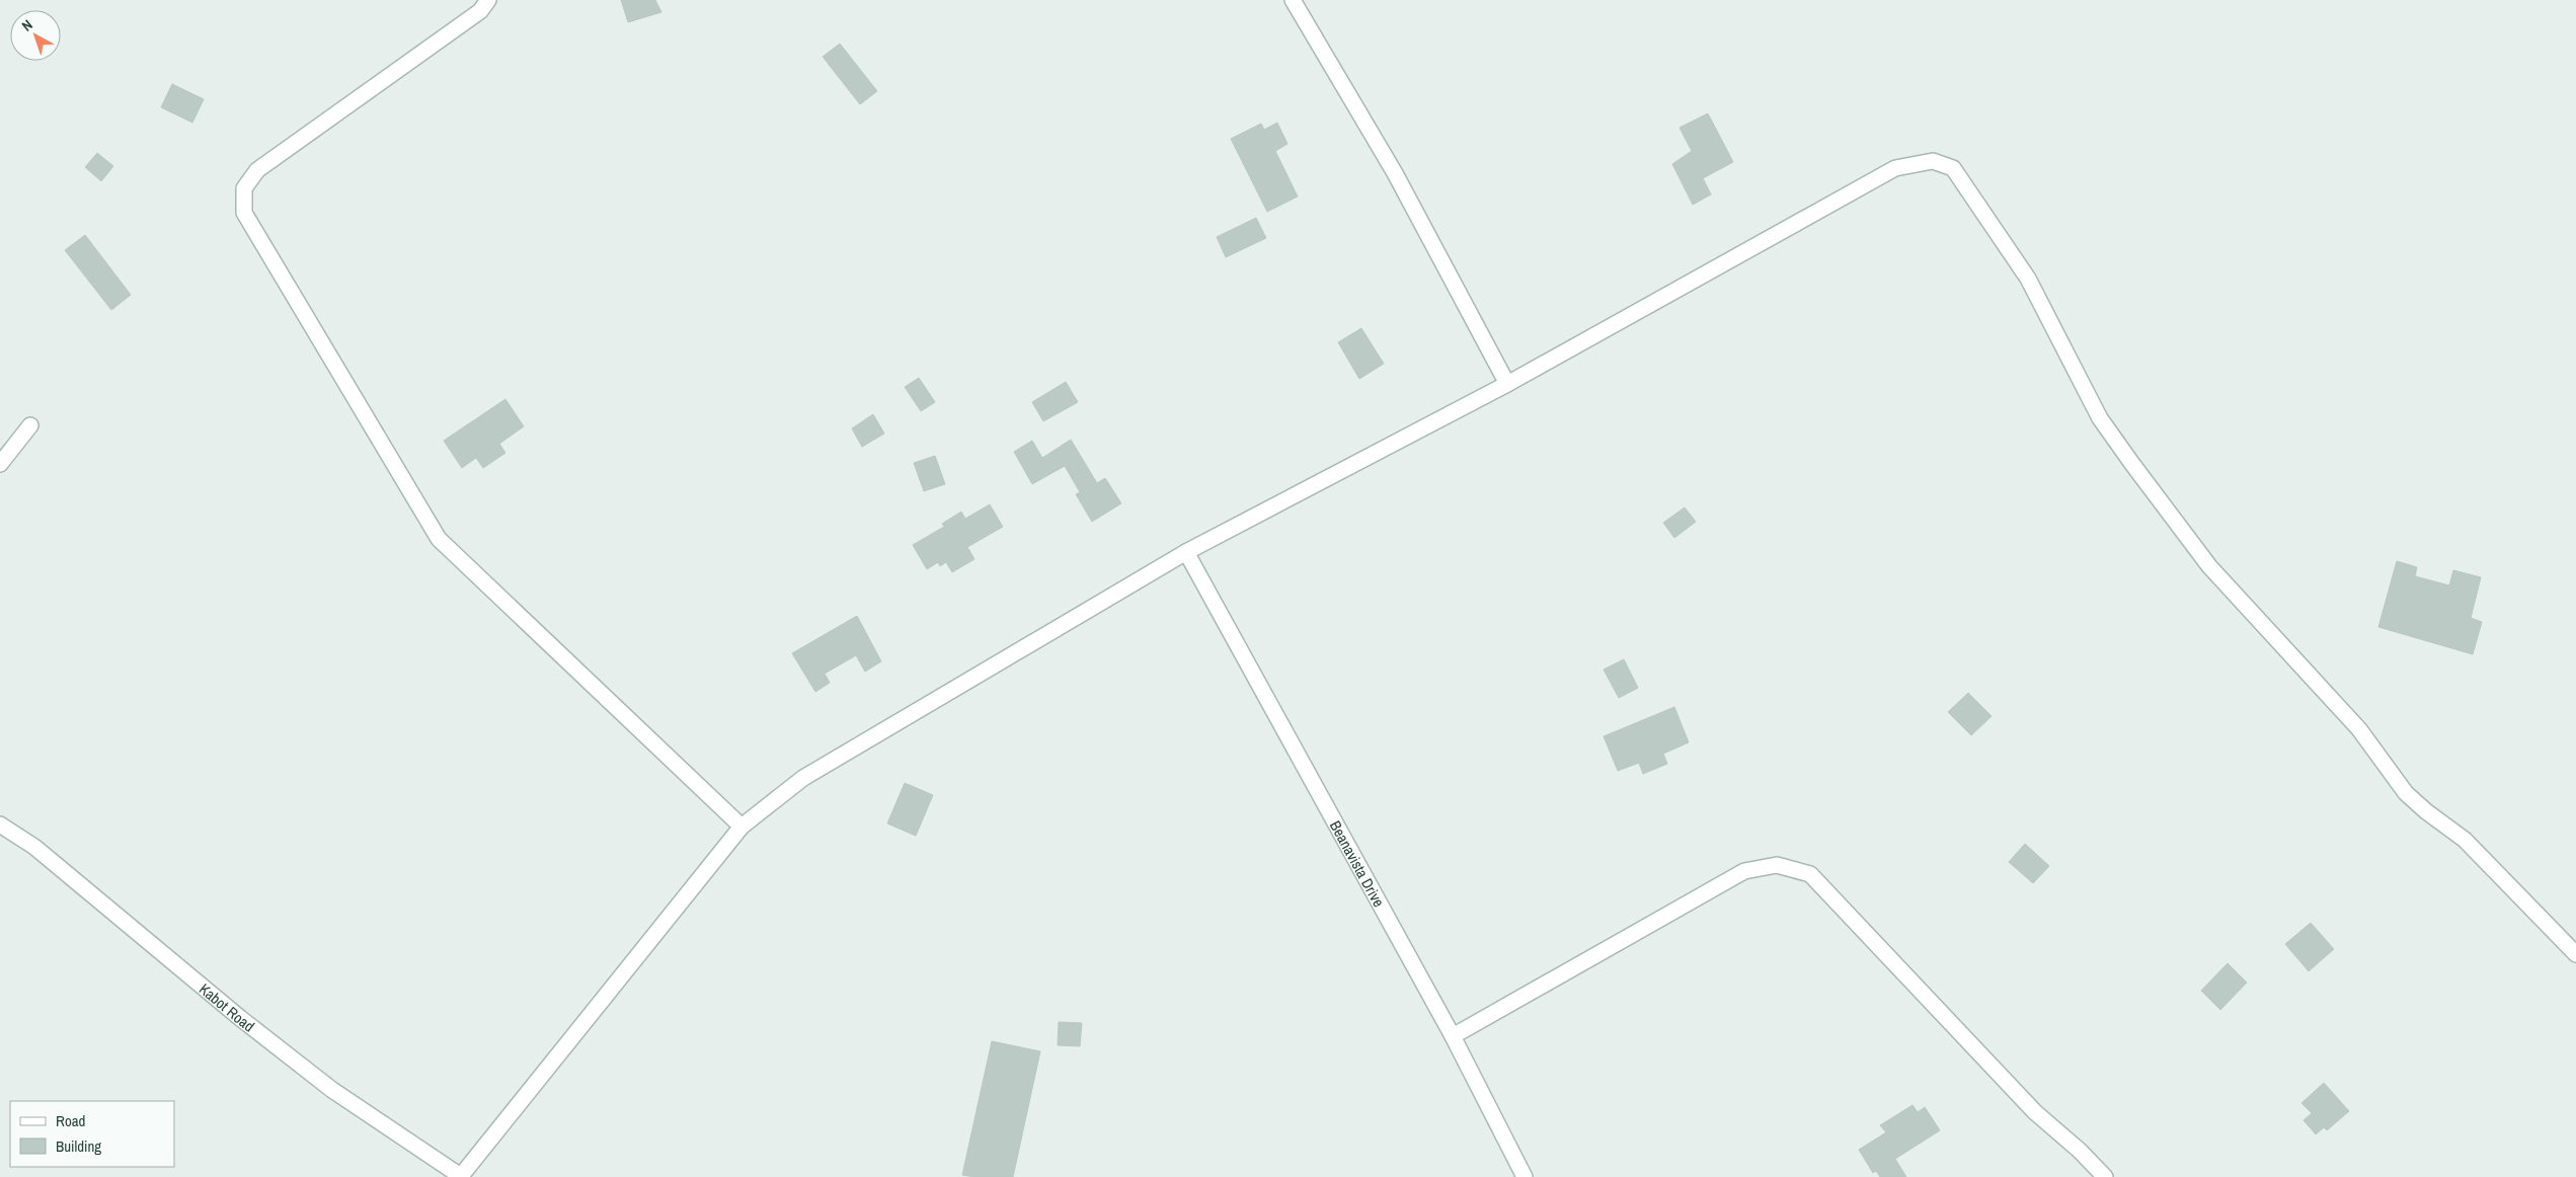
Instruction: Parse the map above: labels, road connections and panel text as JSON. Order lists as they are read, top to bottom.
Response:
{
  "streets": {
    "street": ["Beanavista Drive", "Kabot Road"]
  },
  "legend": ["Road", "Building"],
  "north": "top left"
}
